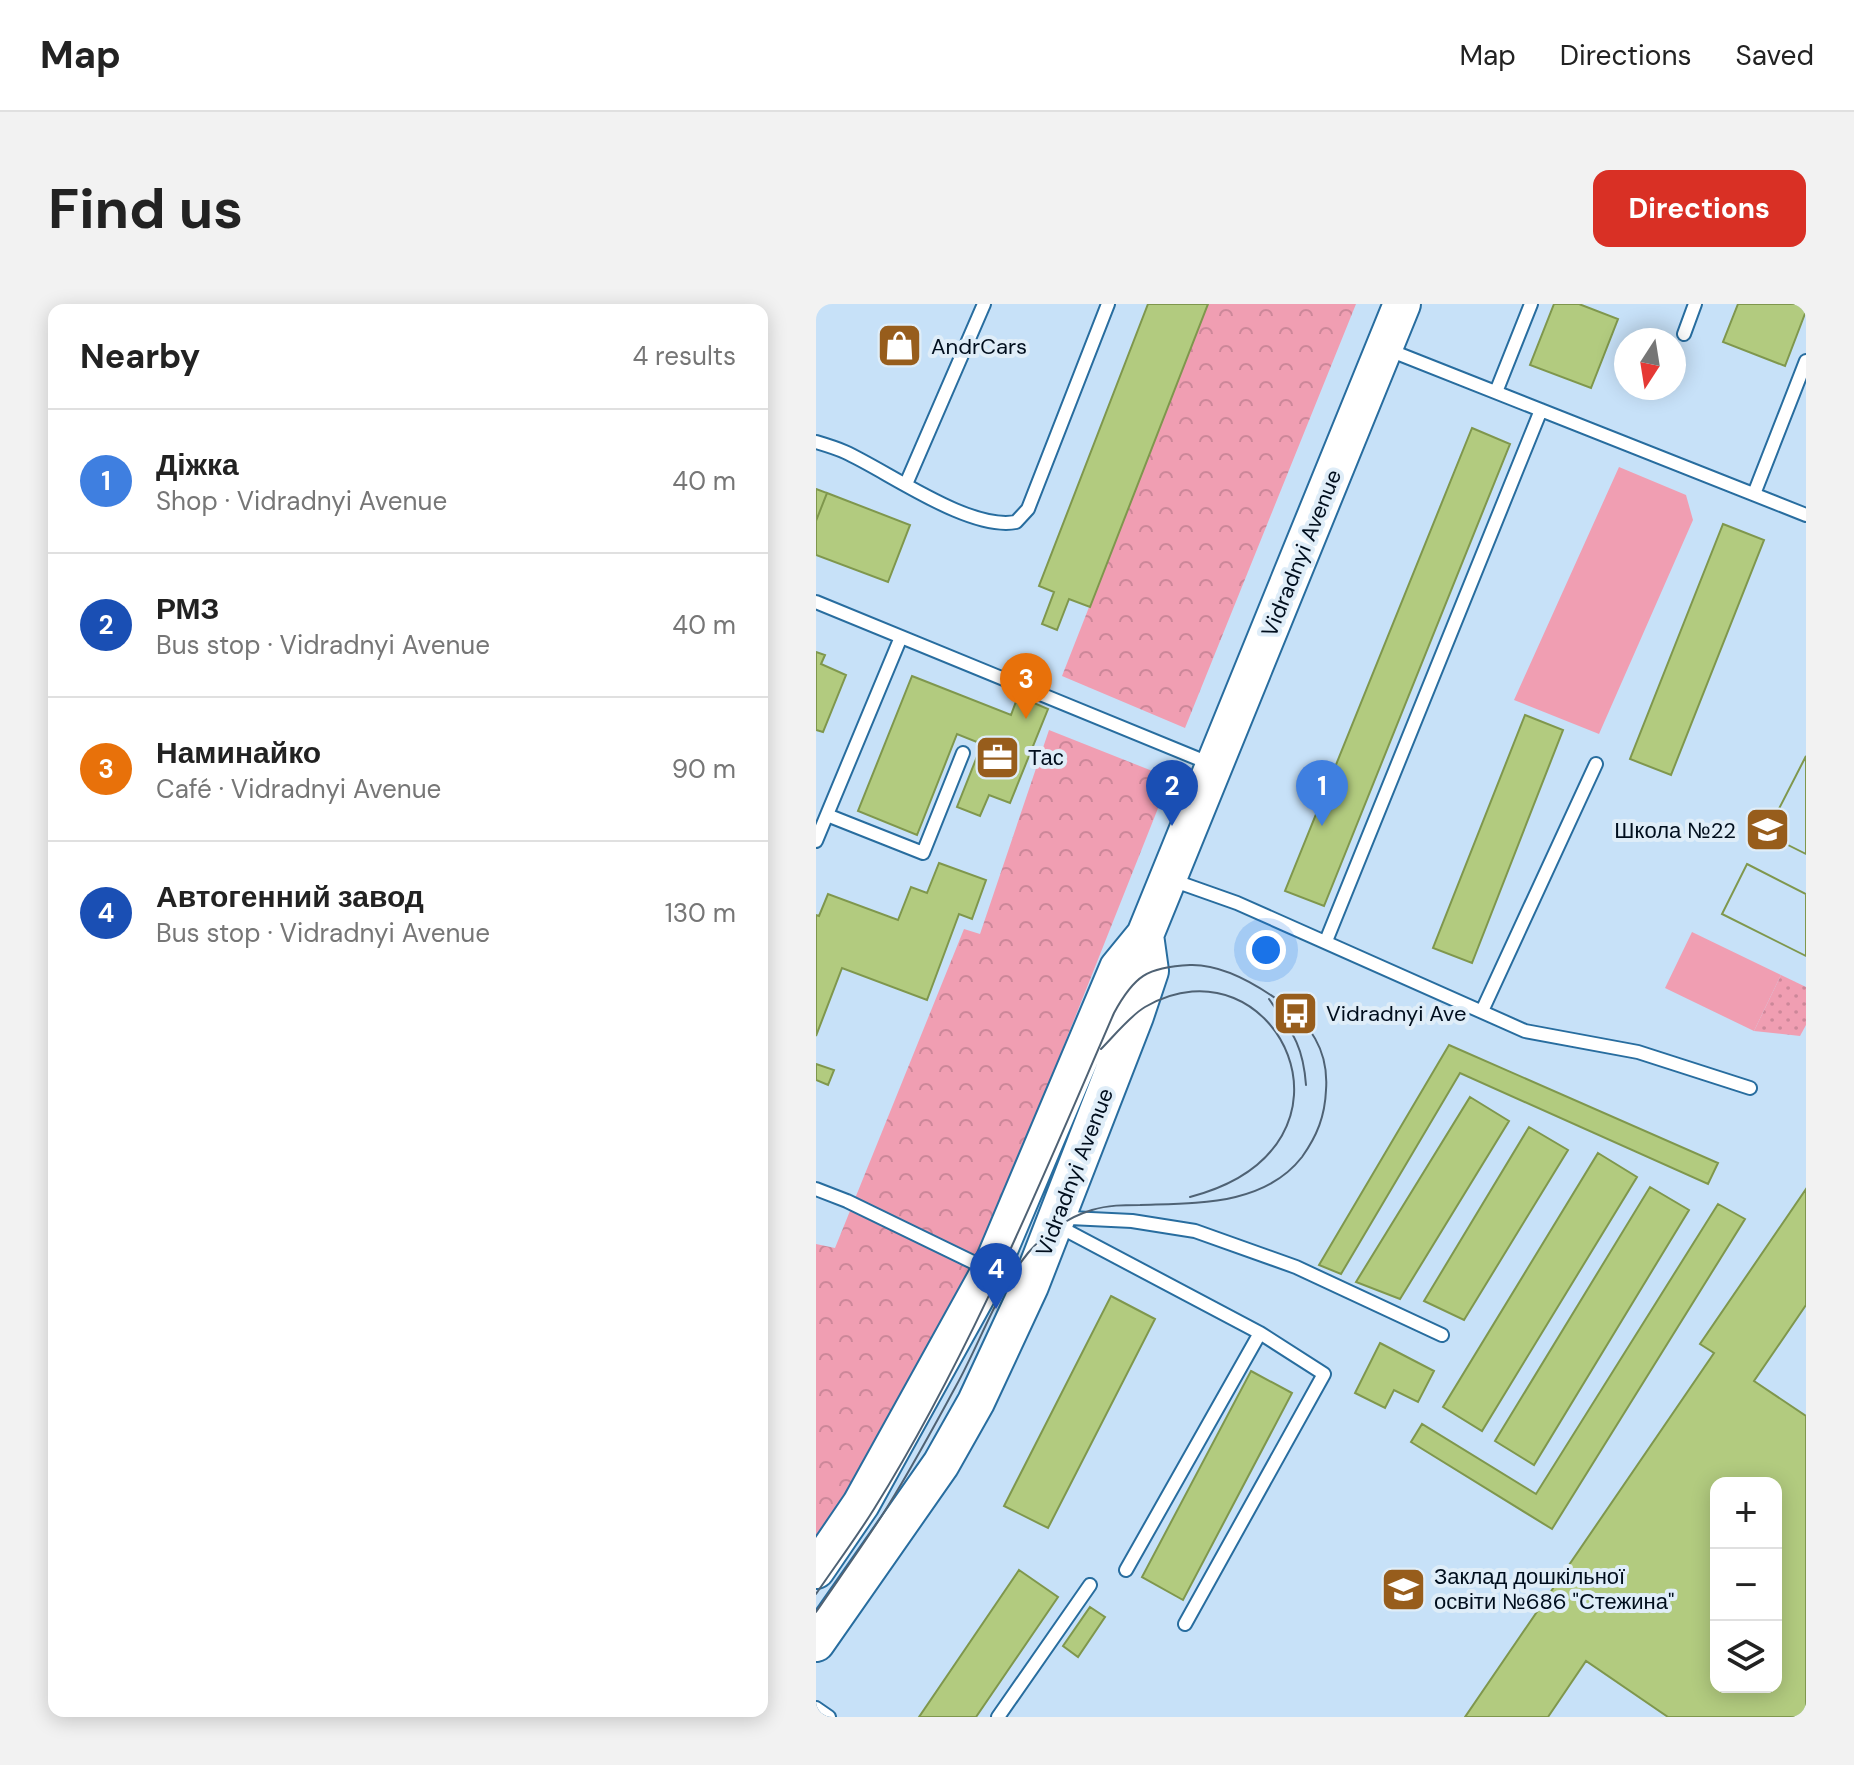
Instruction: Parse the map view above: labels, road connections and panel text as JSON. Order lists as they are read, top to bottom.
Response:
{
  "streets": {
    "main road": ["Vidradnyi Avenue"]
  },
  "places": {
    "shop": ["AndrCars"],
    "office": ["Тас"],
    "school or university": ["Школа №22", "Заклад дошкільної освіти №686 \"Стежина\""],
    "bus stop": ["Vidradnyi Ave"]
  },
  "north": "bottom",
  "page": {
    "header": "Map",
    "nav": ["Map", "Directions", "Saved"],
    "buttons": "Directions",
    "title": "Find us",
    "heading": ["Nearby", "4 results"],
    "list": [
      {
        "mark": "1",
        "name": "Діжка",
        "note": "Shop · Vidradnyi Avenue",
        "value": "40 m"
      },
      {
        "mark": "2",
        "name": "РМЗ",
        "note": "Bus stop · Vidradnyi Avenue",
        "value": "40 m"
      },
      {
        "mark": "3",
        "name": "Наминайко",
        "note": "Café · Vidradnyi Avenue",
        "value": "90 m"
      },
      {
        "mark": "4",
        "name": "Автогенний завод",
        "note": "Bus stop · Vidradnyi Avenue",
        "value": "130 m"
      }
    ],
    "pins": [
      "3",
      "1",
      "2",
      "4"
    ],
    "map_buttons": ["+", "−"]
  }
}
